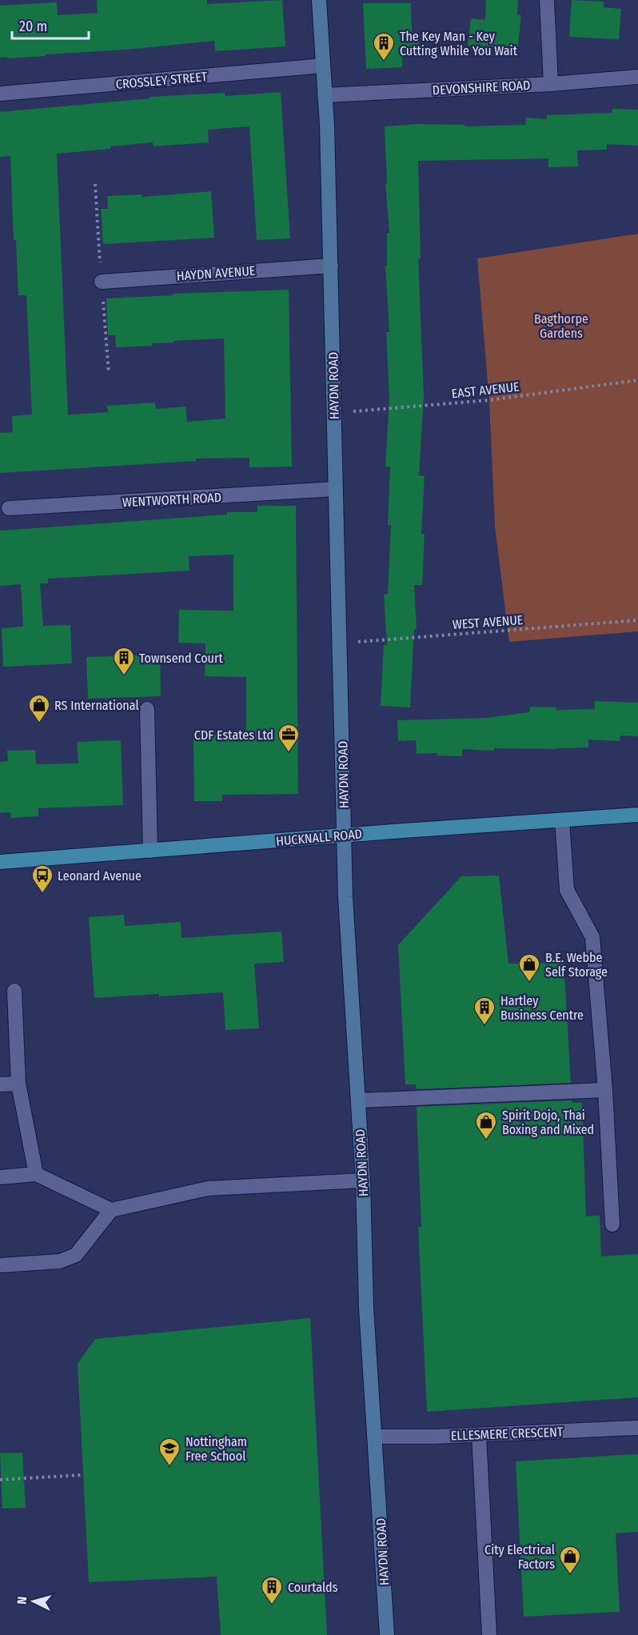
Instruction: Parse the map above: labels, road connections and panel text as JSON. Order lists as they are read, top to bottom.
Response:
{
  "streets": {
    "main road": ["HUCKNALL ROAD"],
    "street": [
      "CROSSLEY STREET",
      "DEVONSHIRE ROAD",
      "HAYDN AVENUE",
      "HAYDN ROAD",
      "WENTWORTH ROAD",
      "ELLESMERE CRESCENT"
    ],
    "path": ["EAST AVENUE", "WEST AVENUE"]
  },
  "crossings": [
    ["CROSSLEY STREET", "HAYDN ROAD"],
    ["DEVONSHIRE ROAD", "HAYDN ROAD"],
    ["HAYDN AVENUE", "HAYDN ROAD"],
    ["HAYDN ROAD", "EAST AVENUE"],
    ["HAYDN ROAD", "WENTWORTH ROAD"],
    ["HAYDN ROAD", "WEST AVENUE"],
    ["HAYDN ROAD", "HUCKNALL ROAD"],
    ["HAYDN ROAD", "ELLESMERE CRESCENT"]
  ],
  "parks": ["Bagthorpe Gardens"],
  "places": {
    "building": [
      "The Key Man - Key Cutting While You Wait",
      "Townsend Court",
      "Hartley Business Centre",
      "Courtalds"
    ],
    "shop": [
      "RS International",
      "B.E. Webbe Self Storage",
      "Spirit Dojo, Thai Boxing and Mixed",
      "City Electrical Factors"
    ],
    "office": ["CDF Estates Ltd"],
    "bus stop": ["Leonard Avenue"],
    "school or university": ["Nottingham Free School"]
  },
  "scale_bar": "20 m",
  "north": "left"
}
